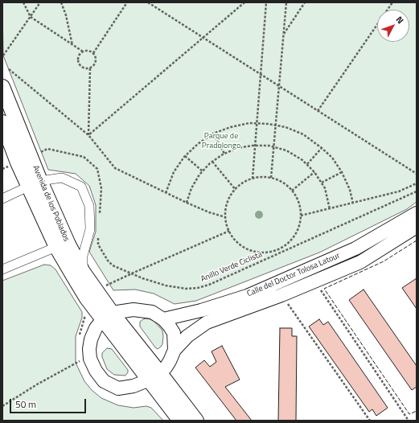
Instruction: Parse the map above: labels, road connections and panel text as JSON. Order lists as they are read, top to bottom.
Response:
{
  "streets": {
    "main road": ["Avenida de los Poblados"],
    "street": ["Calle del Doctor Tolosa Latour"],
    "path": ["Anillo Verde Ciclista"]
  },
  "parks": ["Parque de Pradolongo"],
  "scale_bar": "50 m",
  "north": "top right"
}
